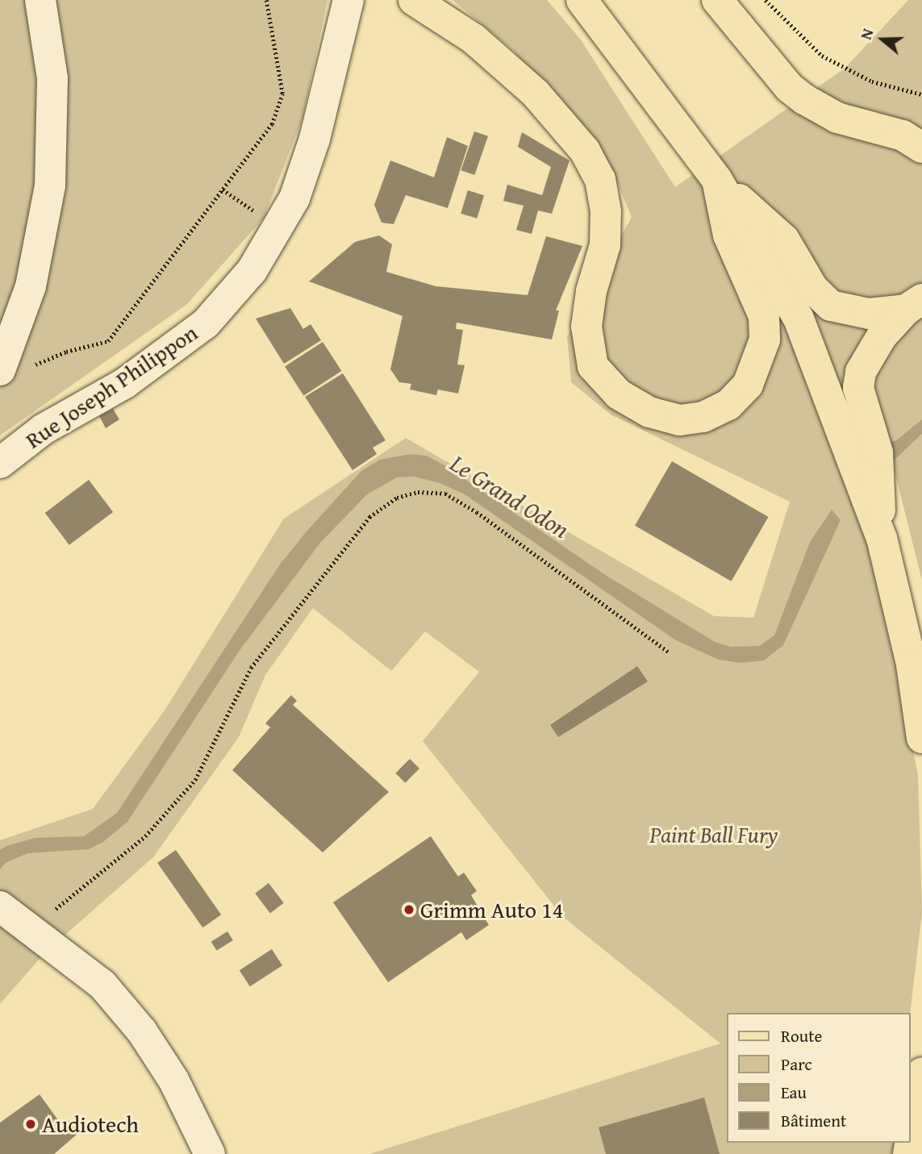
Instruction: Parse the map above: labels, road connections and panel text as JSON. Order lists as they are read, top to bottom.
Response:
{
  "streets": {
    "street": ["Rue Joseph Philippon"]
  },
  "water": ["Le Grand Odon"],
  "parks": ["Paint Ball Fury"],
  "places": ["Grimm Auto 14", "Audiotech"],
  "legend": [
    "Route",
    "Parc",
    "Eau",
    "Bâtiment"
  ],
  "north": "left"
}
